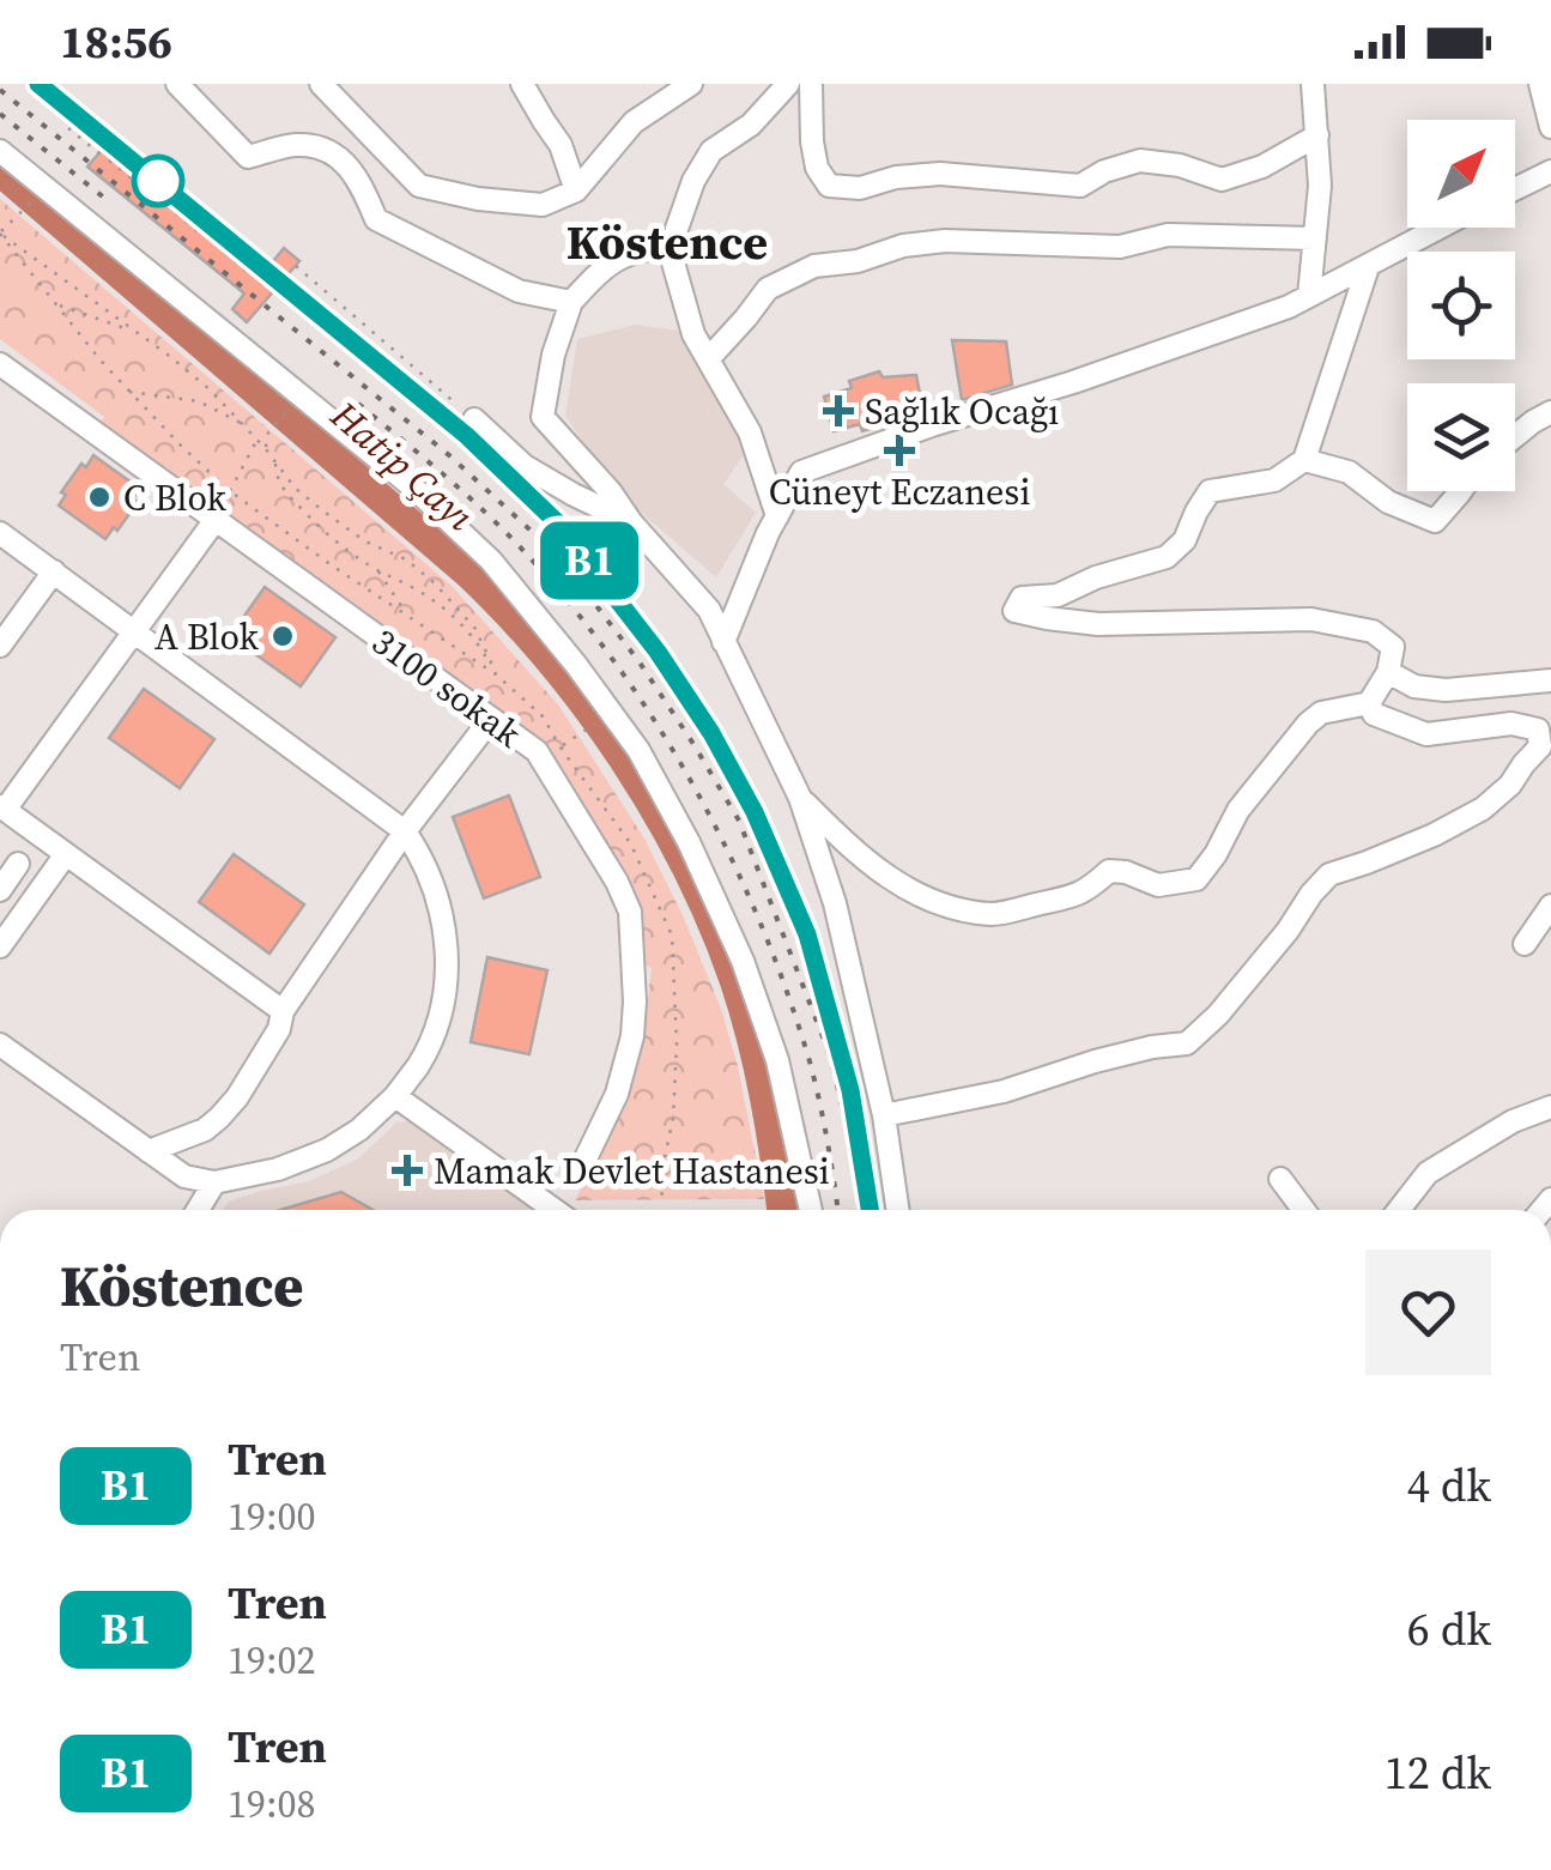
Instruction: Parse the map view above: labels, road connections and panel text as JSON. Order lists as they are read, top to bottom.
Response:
{
  "streets": {
    "street": ["3100 sokak"]
  },
  "districts": ["Köstence"],
  "water": ["Hatip Çayı"],
  "places": {
    "health": ["Sağlık Ocağı", "Cüneyt Eczanesi", "Mamak Devlet Hastanesi"],
    "other": ["C Blok", "A Blok"]
  },
  "north": "top right",
  "page": {
    "status": "18:56",
    "on_map": "B1",
    "heading": ["Köstence", "Tren"],
    "list": [
      {
        "mark": "B1",
        "name": "Tren",
        "note": "19:00",
        "value": "4 dk"
      },
      {
        "mark": "B1",
        "name": "Tren",
        "note": "19:02",
        "value": "6 dk"
      },
      {
        "mark": "B1",
        "name": "Tren",
        "note": "19:08",
        "value": "12 dk"
      }
    ]
  }
}
